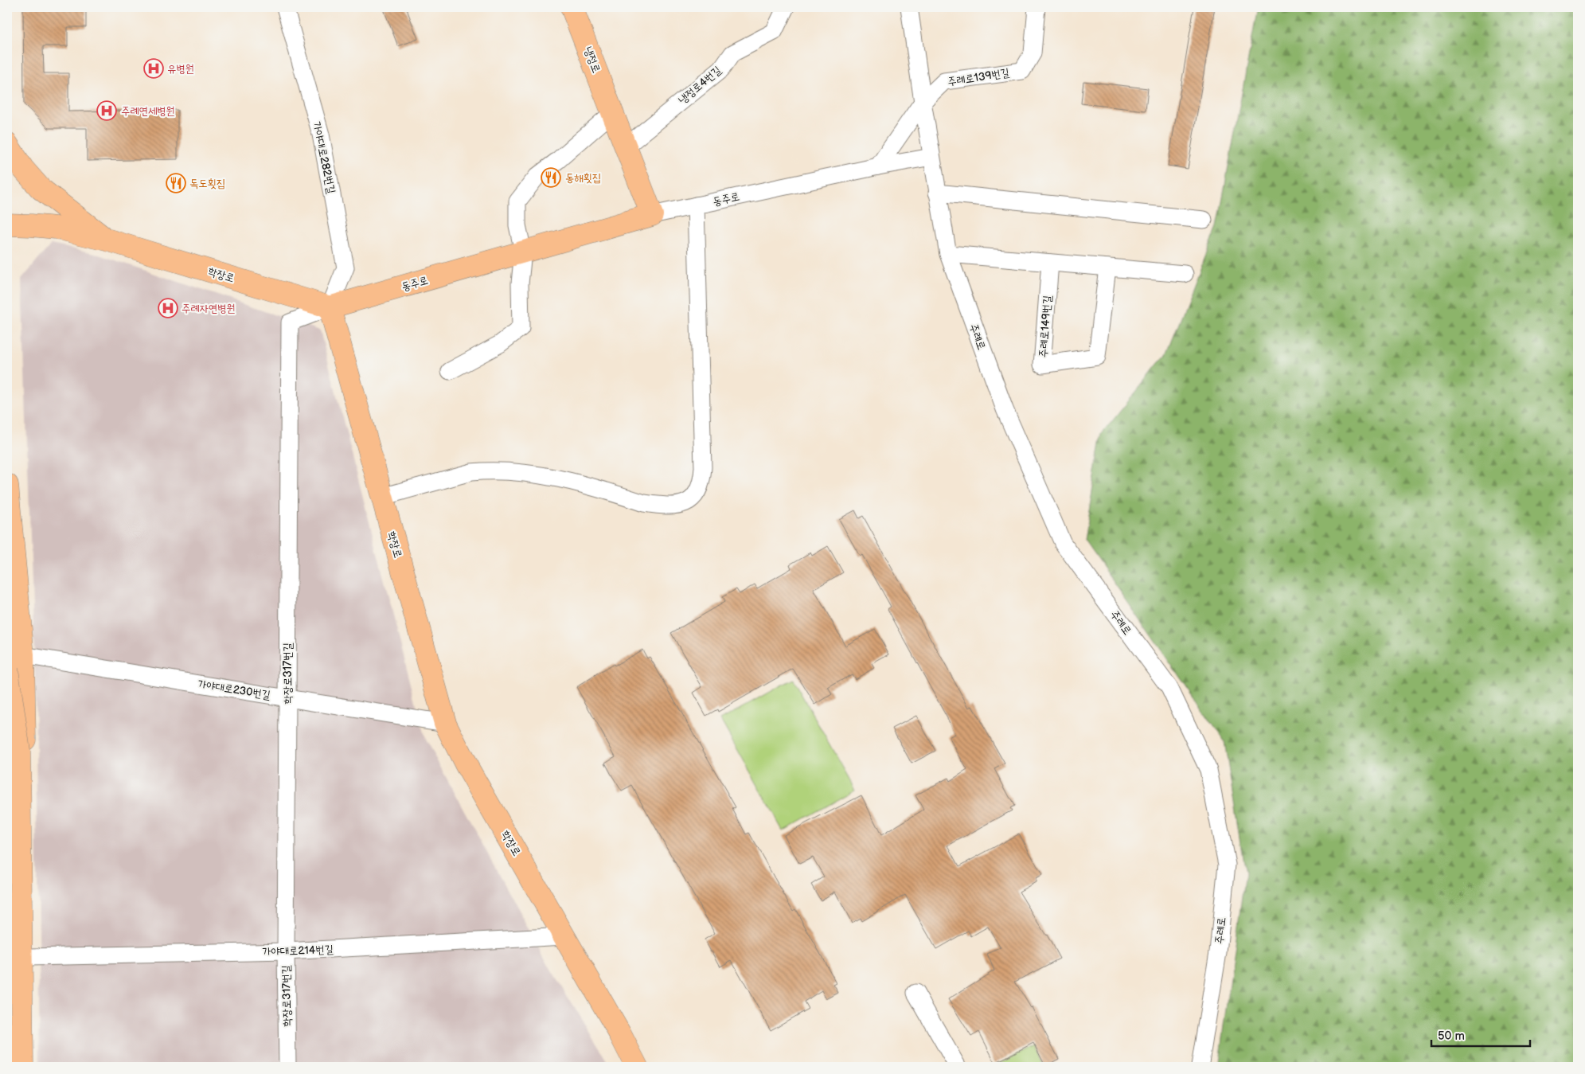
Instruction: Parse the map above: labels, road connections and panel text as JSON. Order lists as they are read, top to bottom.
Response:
{
  "streets": {
    "main road": ["냉정로", "동주로", "학장로"],
    "street": [
      "주례로139번길",
      "냉정로4번길",
      "가야대로282번길",
      "주례로149번길",
      "주례로",
      "학장로317번길",
      "가야대로230번길",
      "가야대로214번길"
    ]
  },
  "crossings": [
    ["냉정로", "냉정로4번길"],
    ["냉정로", "동주로"],
    ["주례로139번길", "주례로"],
    ["가야대로282번길", "동주로"],
    ["가야대로282번길", "학장로"],
    ["가야대로282번길", "학장로317번길"],
    ["동주로", "학장로"],
    ["동주로", "주례로"],
    ["동주로", "학장로317번길"],
    ["학장로", "학장로317번길"],
    ["학장로", "가야대로230번길"],
    ["학장로", "가야대로214번길"],
    ["학장로317번길", "가야대로230번길"],
    ["학장로317번길", "가야대로214번길"]
  ],
  "places": {
    "hospital": ["유병원", "주례연세병원", "주례자연병원"],
    "restaurant": ["동해횟집", "독도횟집"]
  },
  "scale_bar": "50 m"
}
